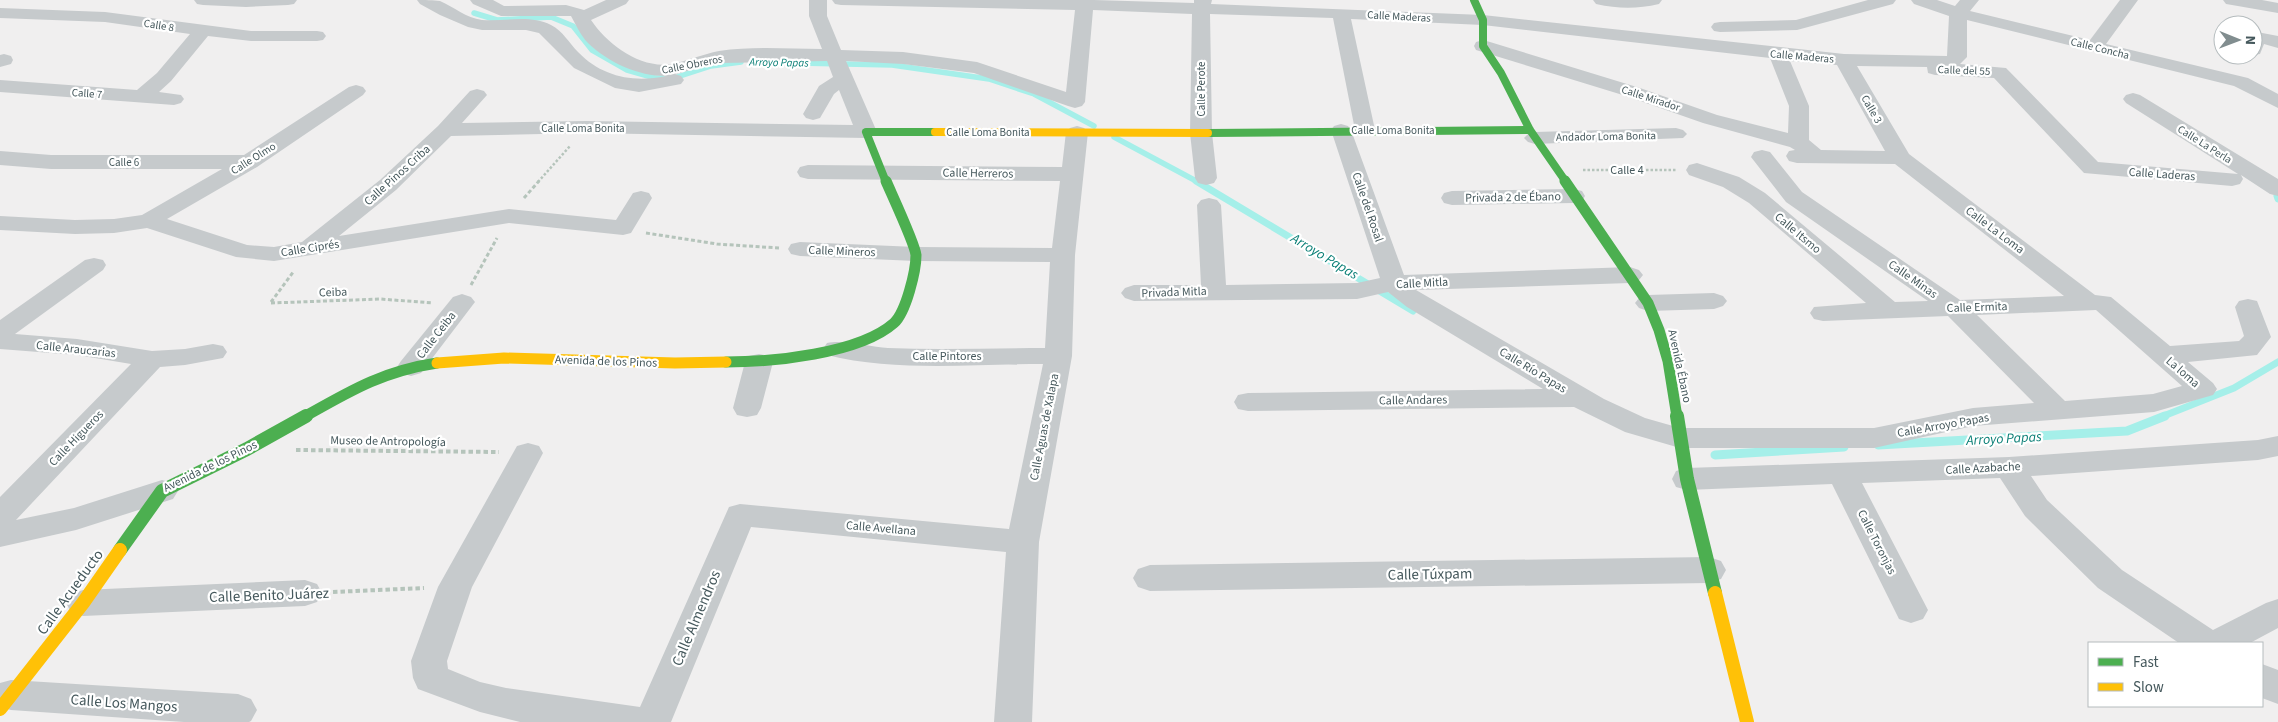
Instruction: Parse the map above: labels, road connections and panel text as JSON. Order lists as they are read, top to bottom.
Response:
{
  "streets": {
    "street": [
      "Calle Maderas",
      "Calle 8",
      "Calle Concha",
      "Calle Obreros",
      "Calle del 55",
      "Calle Perote",
      "Calle 7",
      "Calle Mirador",
      "Calle 3",
      "Calle Loma Bonita",
      "Andador Loma Bonita",
      "Calle La Perla",
      "Calle Olmo",
      "Calle 6",
      "Calle Herreros",
      "Calle Laderas",
      "Calle Pinos Criba",
      "Privada 2 de Ébano",
      "Calle del Rosal",
      "Calle La Loma",
      "Calle Itsmo",
      "Calle Ciprés",
      "Calle Mineros",
      "Calle Minas",
      "Calle Mitla",
      "Privada Mitla",
      "Calle Ermita",
      "Calle Ceiba",
      "Calle Araucarias",
      "Calle Pintores",
      "Avenida de los Pinos",
      "Avenida Ébano",
      "Calle Río Papas",
      "La loma",
      "Calle Andares",
      "Calle Arroyo Papas",
      "Calle Aguas de Xalapa",
      "Calle Higueros",
      "Calle Azabache",
      "Calle Avellana",
      "Calle Toronjas",
      "Calle Túxpam",
      "Calle Acueducto",
      "Calle Benito Juárez",
      "Calle Almendros",
      "Calle Los Mangos"
    ],
    "path": ["Calle 4", "Ceiba", "Museo de Antropología"]
  },
  "crossings": [
    ["Calle Maderas", "Calle Concha"],
    ["Calle Maderas", "Calle Obreros"],
    ["Calle Maderas", "Calle del 55"],
    ["Calle Maderas", "Calle Perote"],
    ["Calle Maderas", "Calle 3"],
    ["Calle del 55", "Calle 3"],
    ["Calle del 55", "Calle Laderas"],
    ["Calle Perote", "Calle Loma Bonita"],
    ["Calle Mirador", "Calle Minas"],
    ["Calle Mirador", "Avenida Ébano"],
    ["Calle 3", "Calle La Loma"],
    ["Calle Loma Bonita", "Andador Loma Bonita"],
    ["Calle Loma Bonita", "Calle Pinos Criba"],
    ["Calle Loma Bonita", "Calle del Rosal"],
    ["Calle Loma Bonita", "Avenida Ébano"],
    ["Calle Loma Bonita", "Calle Aguas de Xalapa"],
    ["Andador Loma Bonita", "Avenida Ébano"],
    ["Calle Olmo", "Calle 6"],
    ["Calle Olmo", "Calle Ciprés"],
    ["Calle 4", "Calle Itsmo"],
    ["Calle 4", "Avenida Ébano"],
    ["Calle Herreros", "Calle Aguas de Xalapa"],
    ["Calle Pinos Criba", "Calle Ciprés"],
    ["Calle Pinos Criba", "Ceiba"],
    ["Privada 2 de Ébano", "Avenida Ébano"],
    ["Calle del Rosal", "Calle Mitla"],
    ["Calle del Rosal", "Calle Río Papas"],
    ["Calle La Loma", "Calle Ermita"],
    ["Calle La Loma", "La loma"],
    ["Calle Itsmo", "Calle Ermita"],
    ["Calle Ciprés", "Calle Mineros"],
    ["Calle Ciprés", "Ceiba"],
    ["Calle Mineros", "Avenida de los Pinos"],
    ["Calle Mineros", "Calle Aguas de Xalapa"],
    ["Calle Minas", "Calle Ermita"],
    ["Calle Minas", "Calle Arroyo Papas"],
    ["Calle Mitla", "Privada Mitla"],
    ["Calle Mitla", "Avenida Ébano"],
    ["Calle Mitla", "Calle Río Papas"],
    ["Ceiba", "Calle Ceiba"],
    ["Calle Ceiba", "Avenida de los Pinos"],
    ["Calle Araucarias", "Calle Higueros"],
    ["Calle Pintores", "Avenida de los Pinos"],
    ["Calle Pintores", "Calle Aguas de Xalapa"],
    ["Avenida de los Pinos", "Museo de Antropología"],
    ["Avenida de los Pinos", "Calle Acueducto"],
    ["Avenida Ébano", "Calle Río Papas"],
    ["Avenida Ébano", "Calle Arroyo Papas"],
    ["Avenida Ébano", "Calle Azabache"],
    ["Avenida Ébano", "Calle Túxpam"],
    ["Calle Río Papas", "Calle Andares"],
    ["Calle Río Papas", "Calle Arroyo Papas"],
    ["La loma", "Calle Arroyo Papas"],
    ["Calle Aguas de Xalapa", "Calle Avellana"],
    ["Calle Azabache", "Calle Toronjas"],
    ["Calle Avellana", "Calle Almendros"],
    ["Calle Acueducto", "Calle Benito Juárez"],
    ["Calle Acueducto", "Calle Los Mangos"]
  ],
  "water": ["Arroyo Papas"],
  "legend": ["Fast", "Slow"],
  "north": "right"
}
